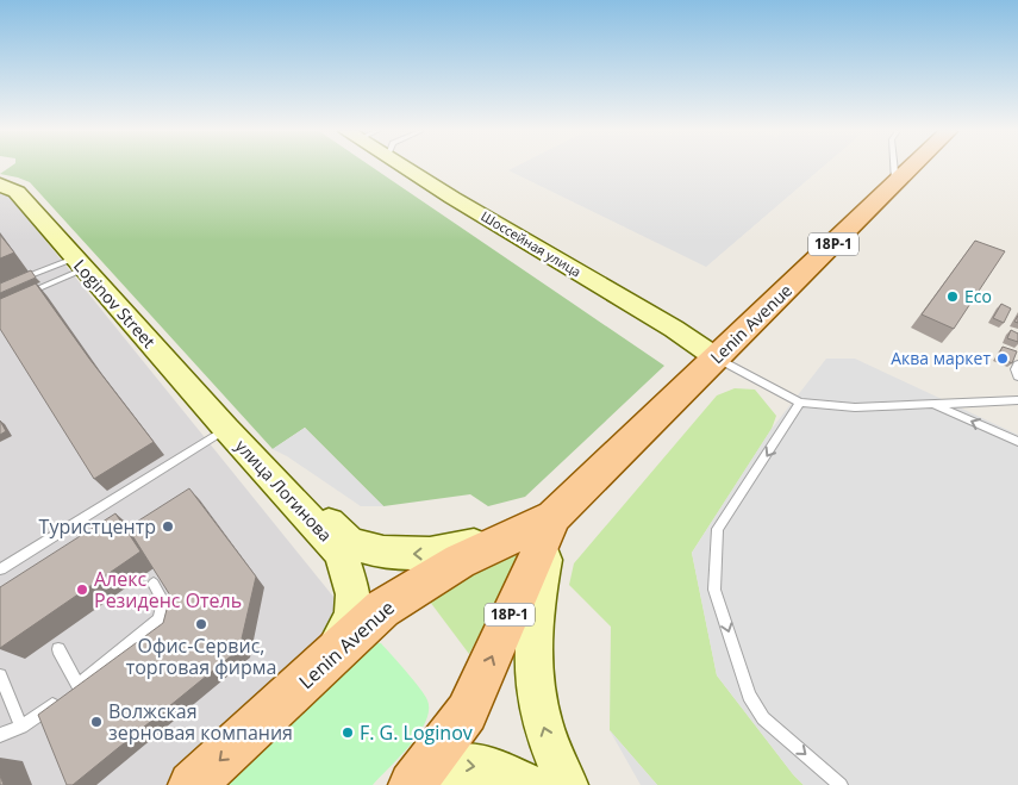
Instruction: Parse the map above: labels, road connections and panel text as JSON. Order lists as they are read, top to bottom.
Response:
{
  "streets": {
    "main road": ["18Р-1", "Lenin Avenue"],
    "street": ["Шоссейная улица", "Loginov Street", "улица Логинова"]
  },
  "crossings": [
    ["Шоссейная улица", "Lenin Avenue"],
    ["Loginov Street", "улица Логинова"],
    ["Lenin Avenue", "улица Логинова"]
  ],
  "places": [
    "Eco",
    "Аква маркет",
    "Туристцентр",
    "Алекс Резиденс Отель",
    "Офис-Сервис, торговая фирма",
    "Волжская зерновая компания",
    "F. G. Loginov"
  ]
}
